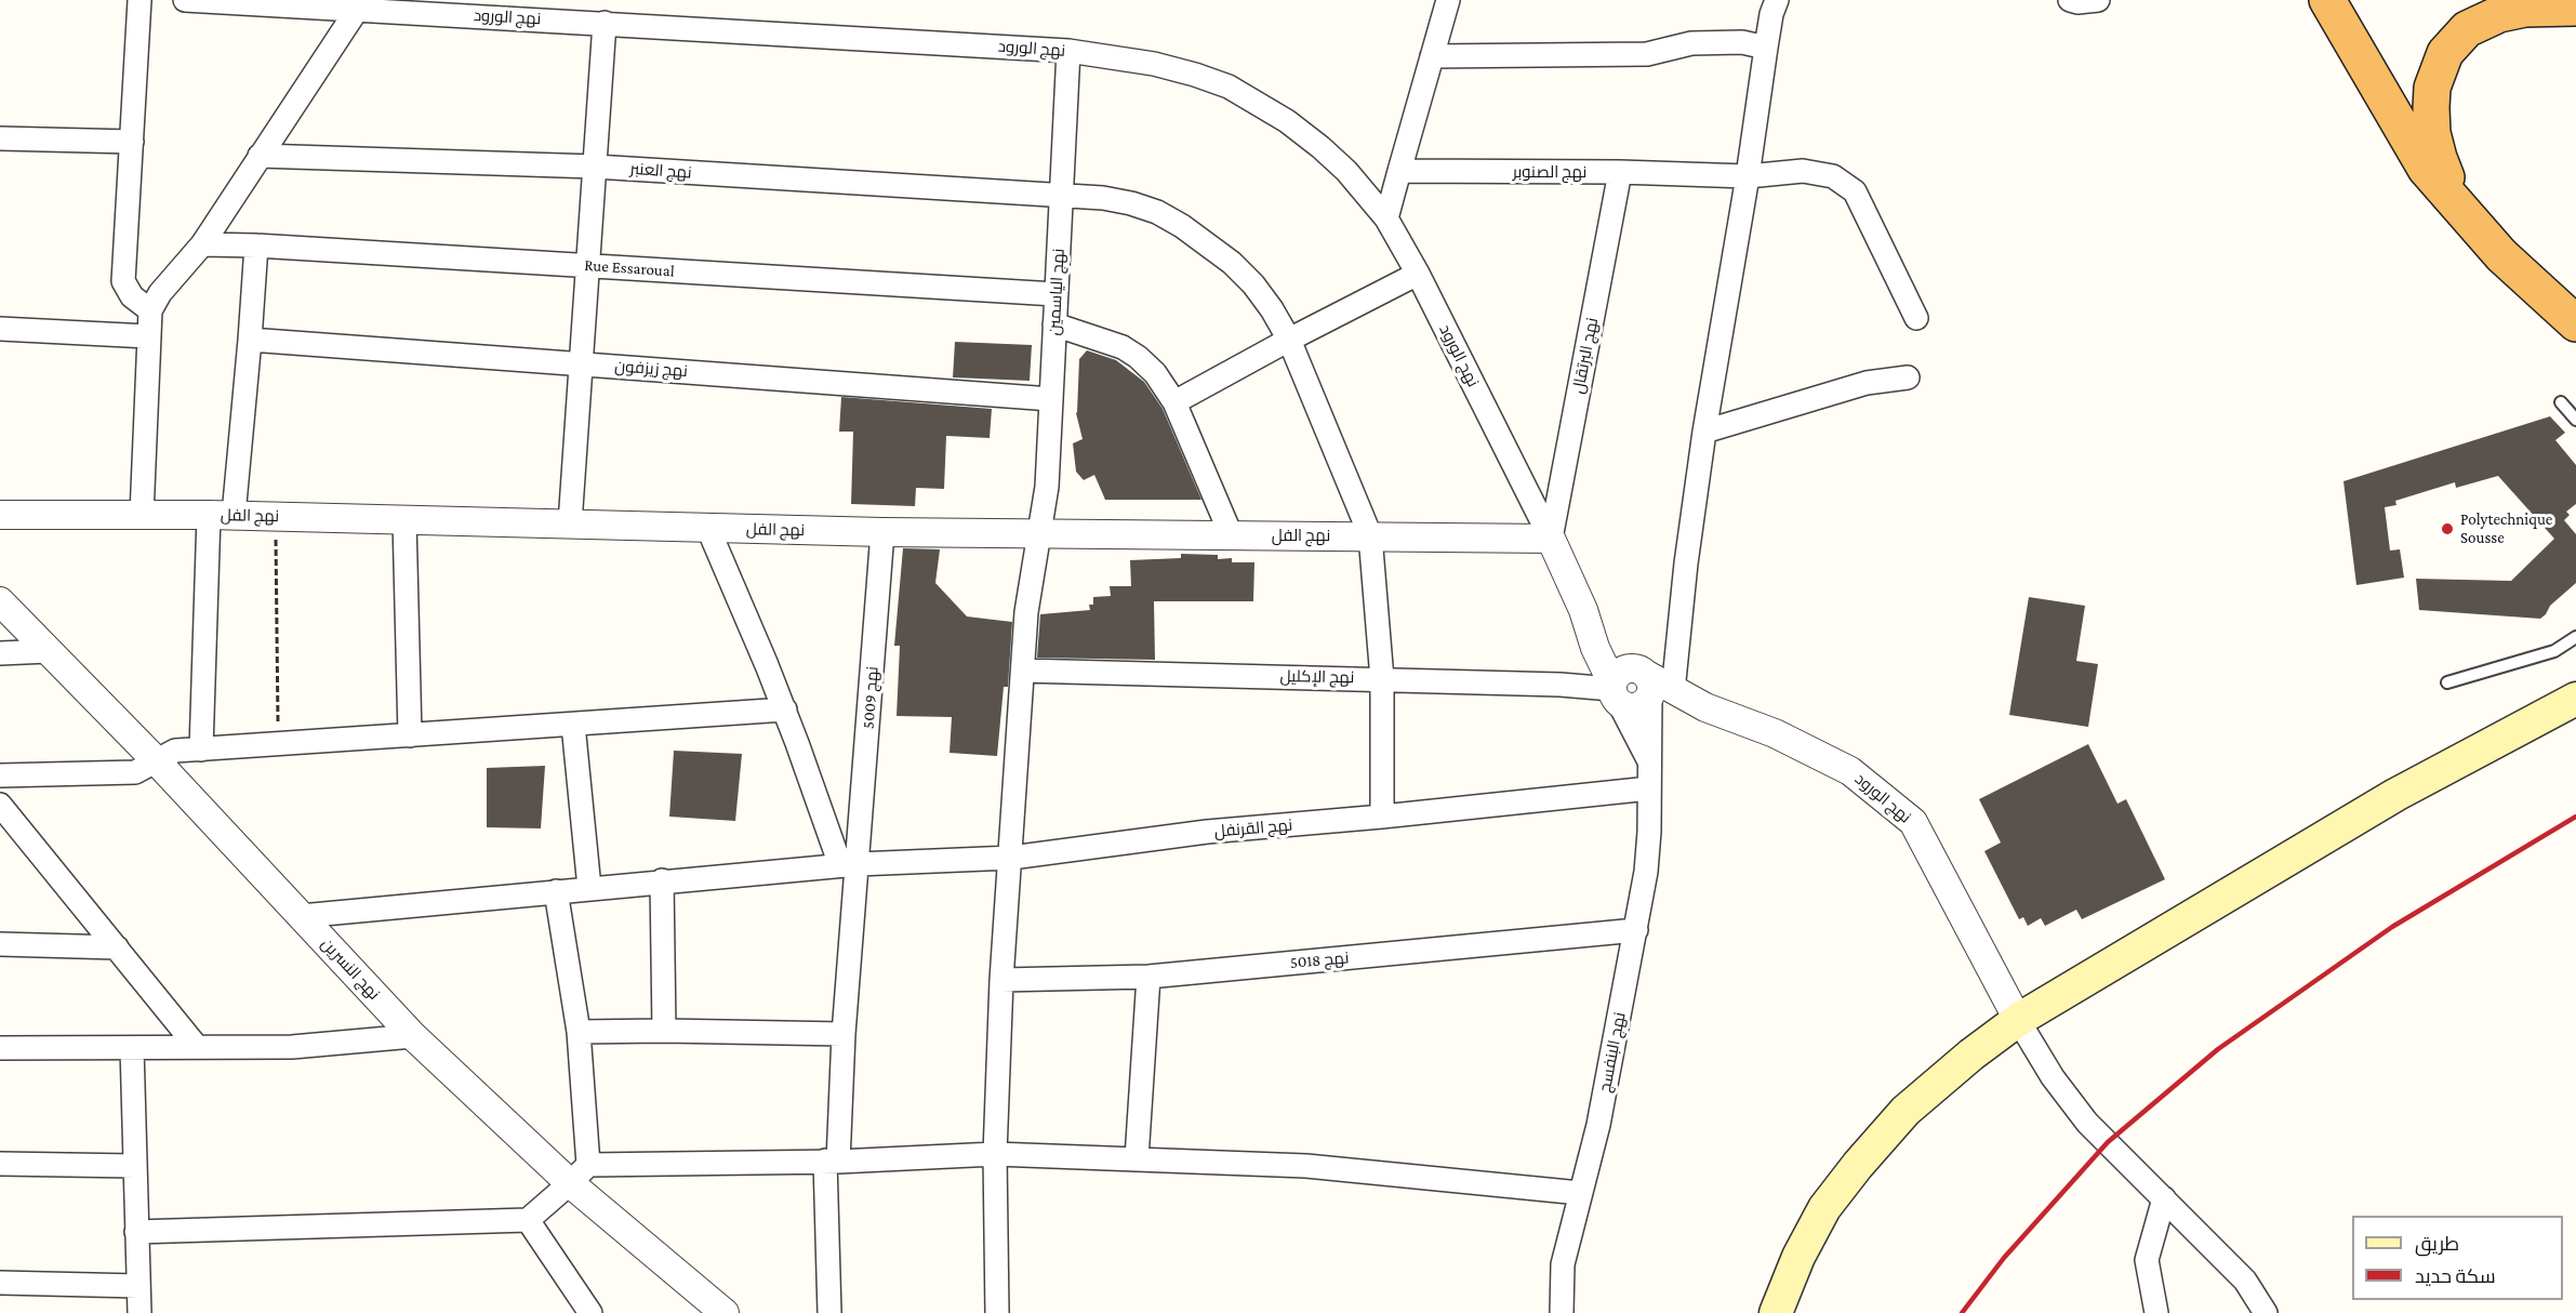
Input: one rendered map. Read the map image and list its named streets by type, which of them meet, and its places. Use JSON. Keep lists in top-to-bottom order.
{
  "streets": {
    "street": [
      "نهج الورود",
      "نهج العنبر",
      "نهج الصنوبر",
      "Rue Essaroual",
      "نهج الياسمين",
      "نهج البرتقال",
      "نهج زيزفون",
      "نهج الفل",
      "نهج الإكليل",
      "نهج 5009",
      "نهج القرنفل",
      "نهج 5018",
      "نهج النسرين",
      "نهج البنفسج"
    ]
  },
  "crossings": [
    ["نهج الورود", "نهج الياسمين"],
    ["نهج الورود", "نهج البرتقال"],
    ["نهج الورود", "نهج الفل"],
    ["نهج الورود", "نهج الإكليل"],
    ["نهج الورود", "نهج البنفسج"],
    ["نهج العنبر", "نهج الياسمين"],
    ["نهج العنبر", "نهج الفل"],
    ["نهج العنبر", "نهج الإكليل"],
    ["نهج العنبر", "نهج القرنفل"],
    ["نهج الصنوبر", "نهج البرتقال"],
    ["نهج الصنوبر", "نهج البنفسج"],
    ["Rue Essaroual", "نهج الياسمين"],
    ["نهج الياسمين", "نهج زيزفون"],
    ["نهج الياسمين", "نهج الفل"],
    ["نهج الياسمين", "نهج الإكليل"],
    ["نهج الياسمين", "نهج القرنفل"],
    ["نهج الياسمين", "نهج 5018"],
    ["نهج البرتقال", "نهج الفل"],
    ["نهج الفل", "نهج 5009"],
    ["نهج الإكليل", "نهج البنفسج"],
    ["نهج 5009", "نهج القرنفل"],
    ["نهج القرنفل", "نهج النسرين"],
    ["نهج القرنفل", "نهج البنفسج"],
    ["نهج 5018", "نهج البنفسج"]
  ],
  "places": ["Polytechnique Sousse"],
  "legend": ["طريق", "سكة حديد"]
}
